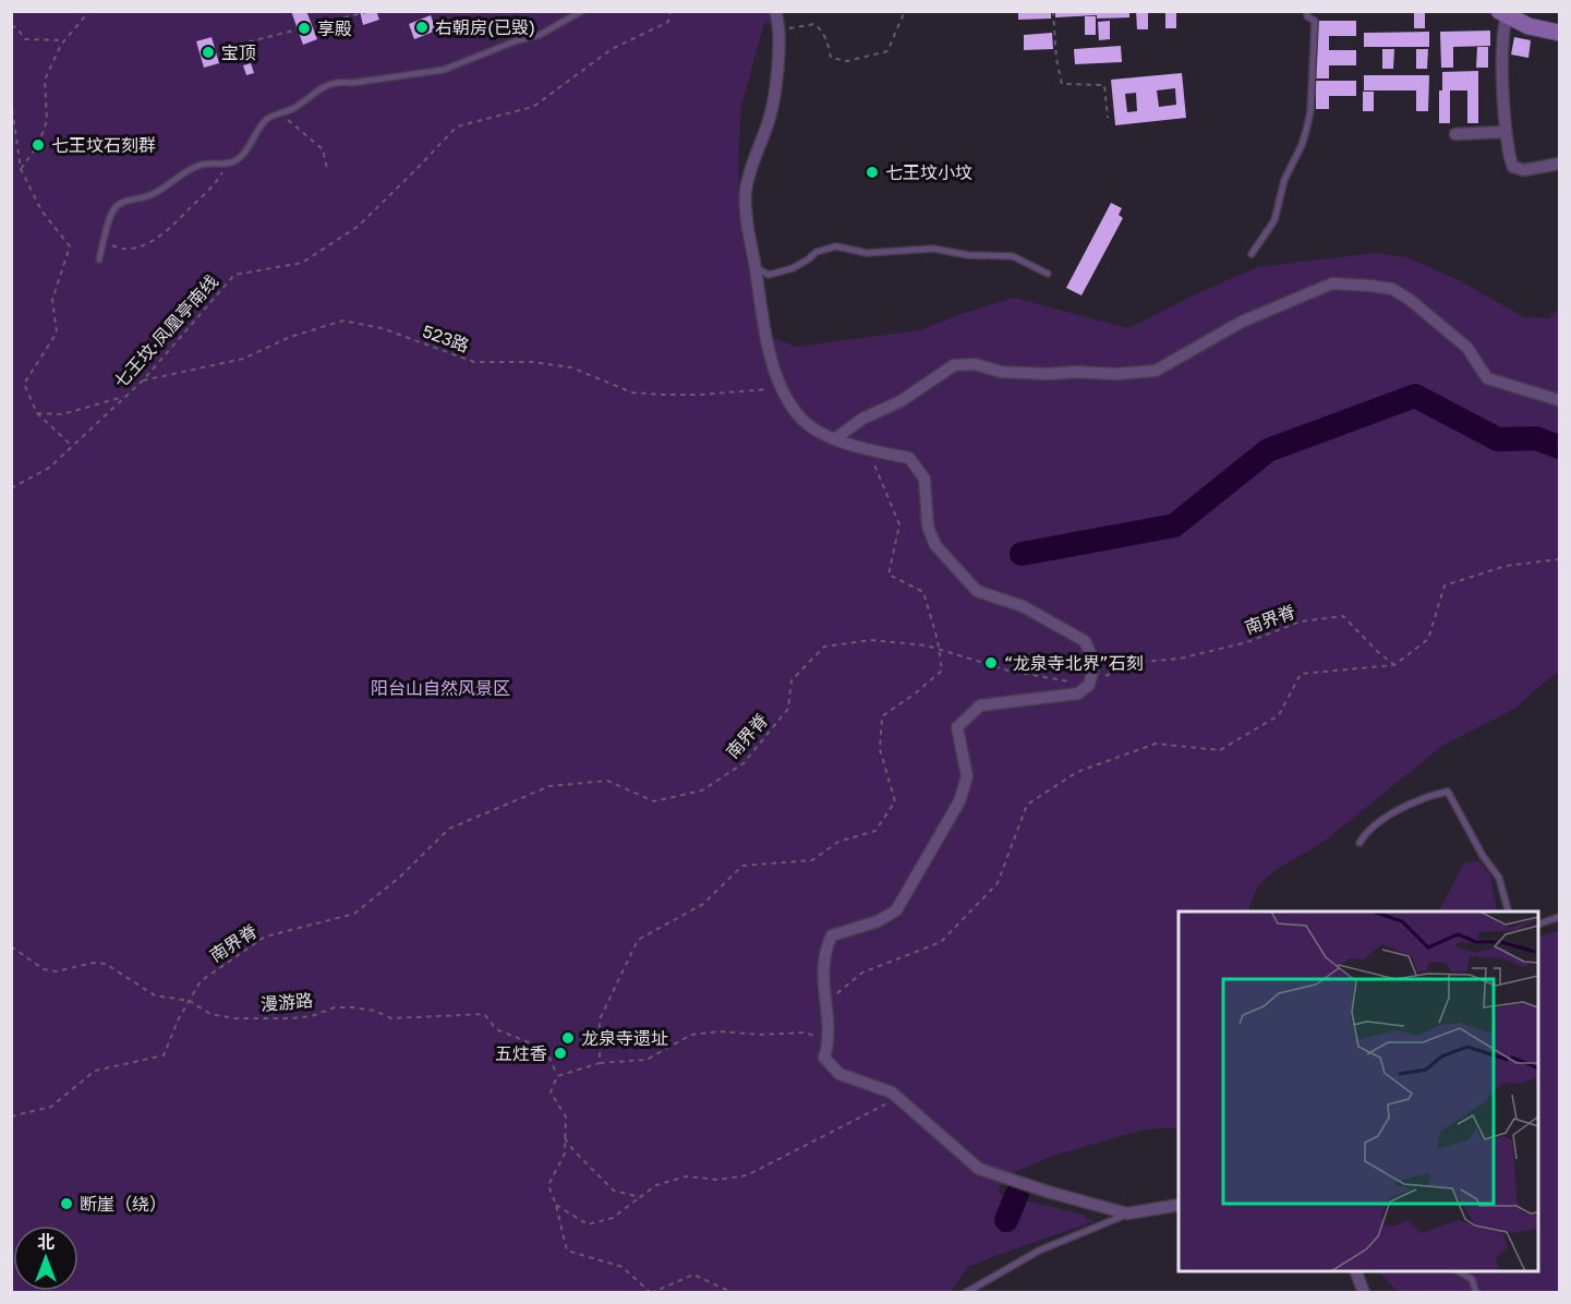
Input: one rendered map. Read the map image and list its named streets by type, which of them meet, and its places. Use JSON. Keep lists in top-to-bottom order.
{
  "streets": {
    "path": [
      "七王坟·凤凰亭南线",
      "523路",
      "南界脊",
      "漫游路"
    ]
  },
  "crossings": [
    ["七王坟·凤凰亭南线", "523路"],
    ["南界脊", "漫游路"]
  ],
  "parks": ["阳台山自然风景区"],
  "places": [
    "右朝房(已毁)",
    "享殿",
    "宝顶",
    "七王坟石刻群",
    "七王坟小坟",
    "“龙泉寺北界”石刻",
    "龙泉寺遗址",
    "五炷香",
    "断崖（绕）"
  ],
  "north": "top"
}
